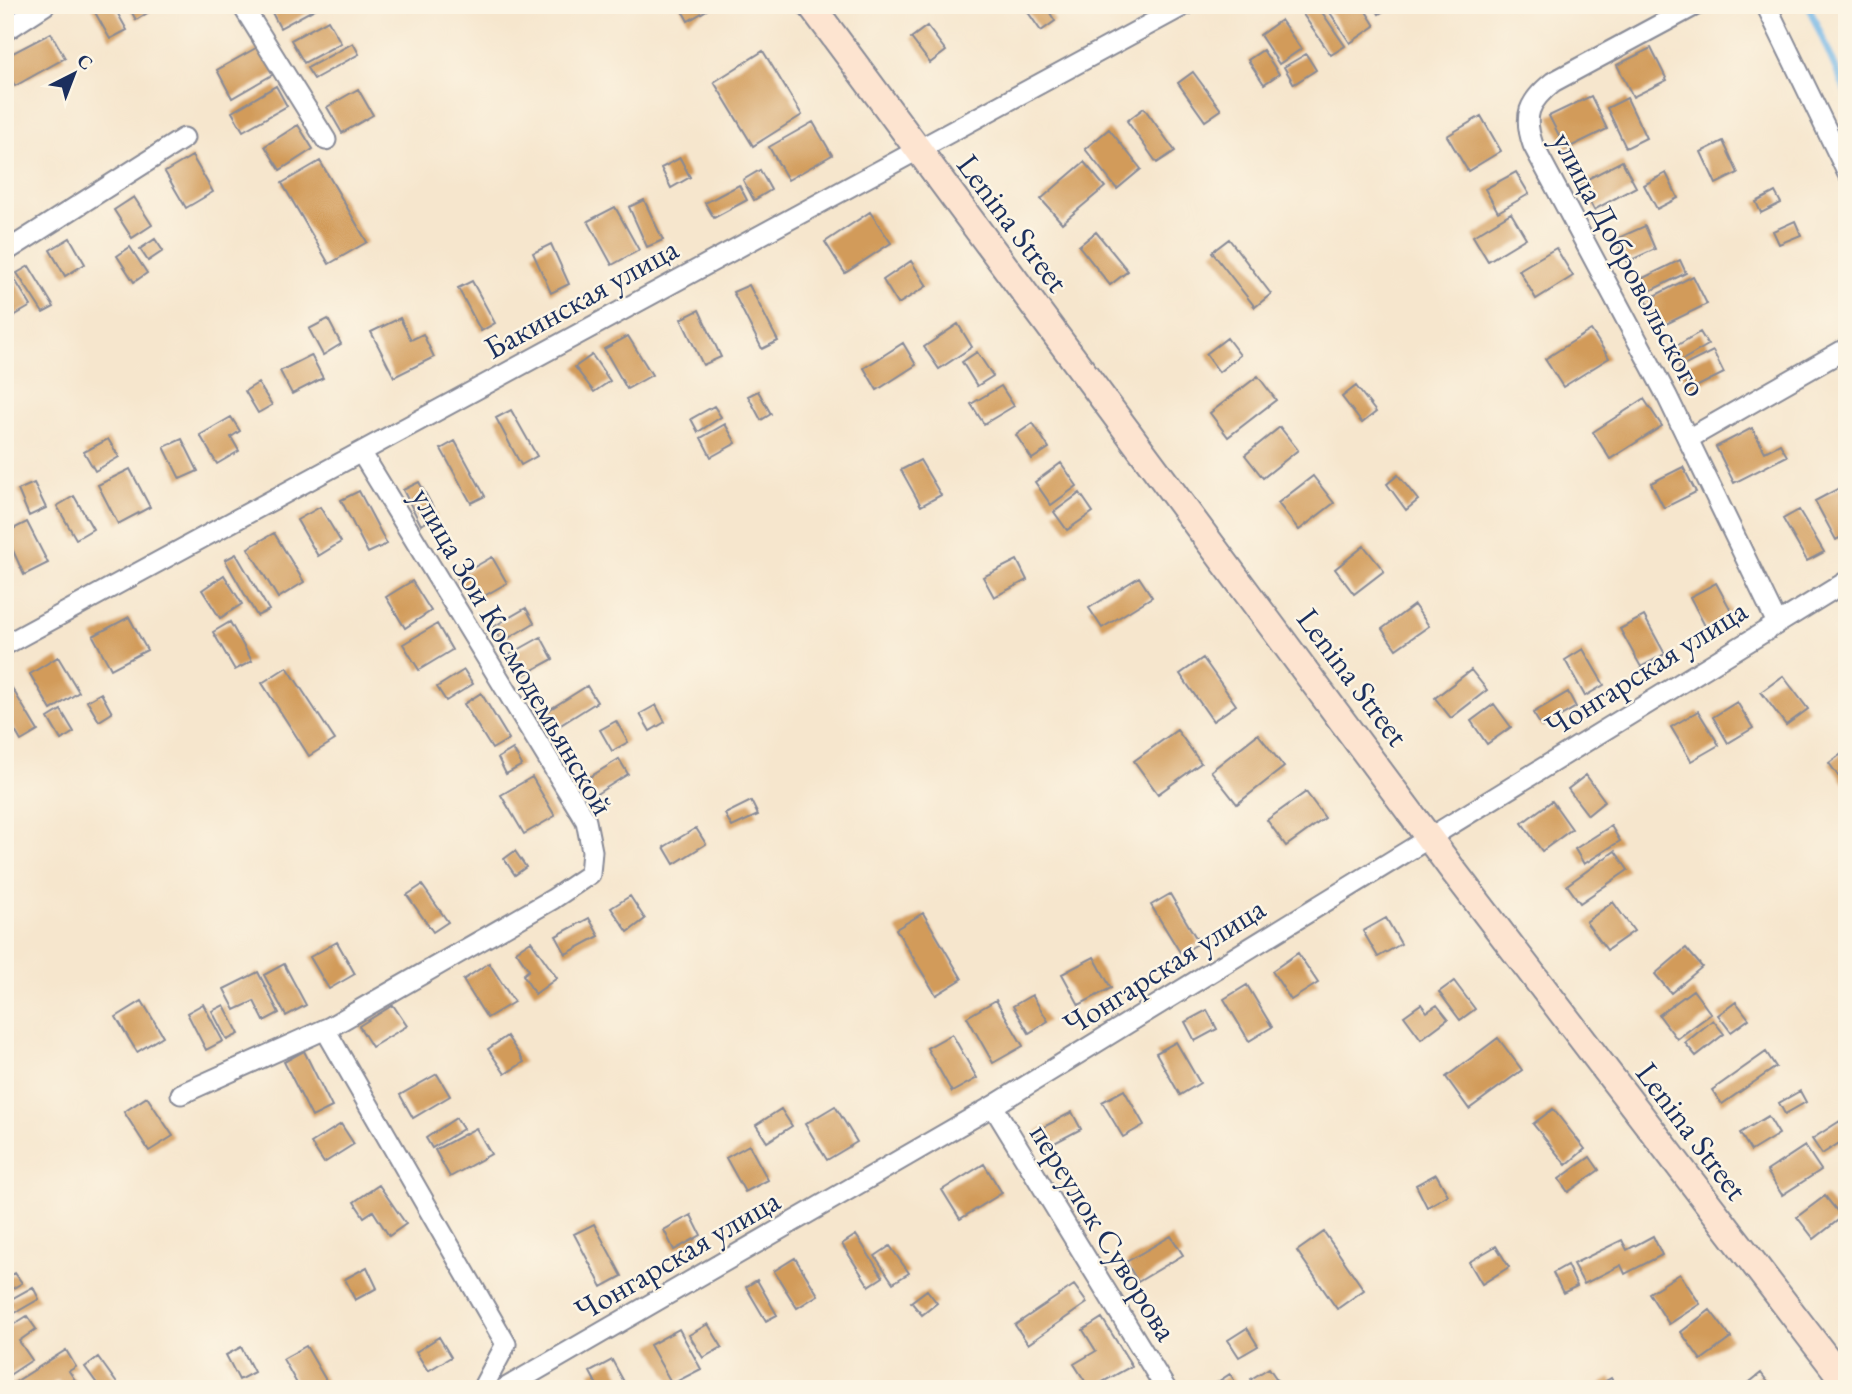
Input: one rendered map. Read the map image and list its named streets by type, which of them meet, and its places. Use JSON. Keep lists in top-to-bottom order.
{
  "streets": {
    "street": [
      "Lenina Street",
      "улица Добровольского",
      "Бакинская улица",
      "улица Зои Космодемьянской",
      "Чонгарская улица",
      "переулок Суворова"
    ]
  },
  "crossings": [
    ["Lenina Street", "Бакинская улица"],
    ["Lenina Street", "Чонгарская улица"],
    ["улица Добровольского", "Чонгарская улица"],
    ["Бакинская улица", "улица Зои Космодемьянской"],
    ["Чонгарская улица", "переулок Суворова"]
  ],
  "north": "top right"
}
